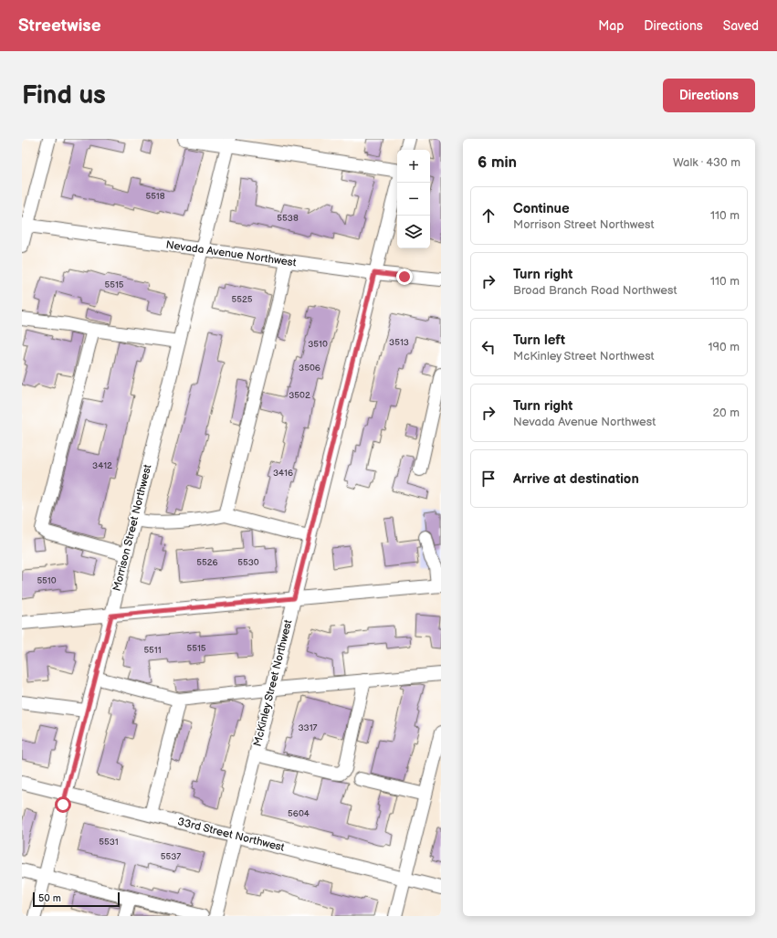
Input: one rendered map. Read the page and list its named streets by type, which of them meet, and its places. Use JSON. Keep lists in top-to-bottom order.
{
  "streets": {
    "street": [
      "Nevada Avenue Northwest",
      "Morrison Street Northwest",
      "McKinley Street Northwest",
      "33rd Street Northwest"
    ]
  },
  "crossings": [
    ["Nevada Avenue Northwest", "Morrison Street Northwest"],
    ["Nevada Avenue Northwest", "McKinley Street Northwest"],
    ["Morrison Street Northwest", "33rd Street Northwest"],
    ["McKinley Street Northwest", "33rd Street Northwest"]
  ],
  "house_numbers": [
    "5518",
    "5538",
    "5515",
    "5525",
    "3513",
    "3510",
    "3506",
    "3502",
    "3412",
    "3416",
    "5526",
    "5530",
    "5510",
    "5515",
    "5511",
    "3317",
    "5604",
    "5531",
    "5537"
  ],
  "scale_bar": "50 m",
  "page": {
    "header": "Streetwise",
    "nav": ["Map", "Directions", "Saved"],
    "buttons": "Directions",
    "title": "Find us",
    "heading": ["6 min", "Walk · 430 m"],
    "map_buttons": ["+", "−"],
    "list": [
      ["Continue", "Morrison Street Northwest", "110 m"],
      ["Turn right", "Broad Branch Road Northwest", "110 m"],
      ["Turn left", "McKinley Street Northwest", "190 m"],
      ["Turn right", "Nevada Avenue Northwest", "20 m"],
      "Arrive at destination"
    ],
    "scale": "50 m"
  }
}
